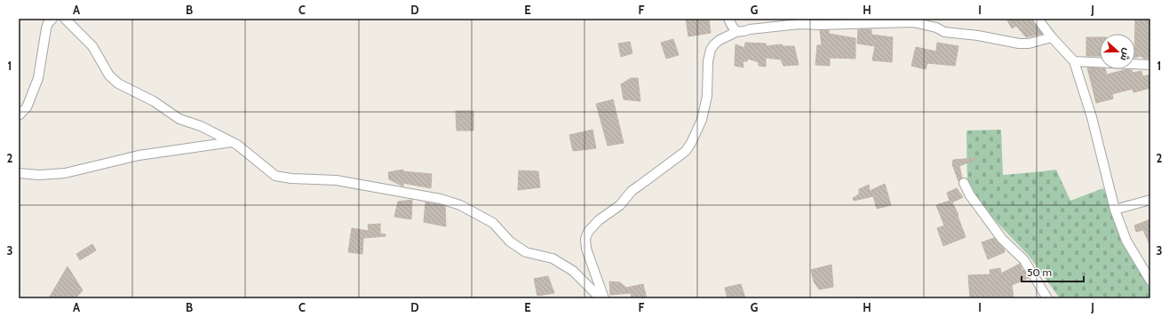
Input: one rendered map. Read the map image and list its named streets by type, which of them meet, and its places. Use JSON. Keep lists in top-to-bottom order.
{
  "scale_bar": "50 m",
  "north": "right",
  "grid": {
    "columns": [
      "A",
      "B",
      "C",
      "D",
      "E",
      "F",
      "G",
      "H",
      "I",
      "J"
    ],
    "rows": ["1", "2", "3"]
  }
}
